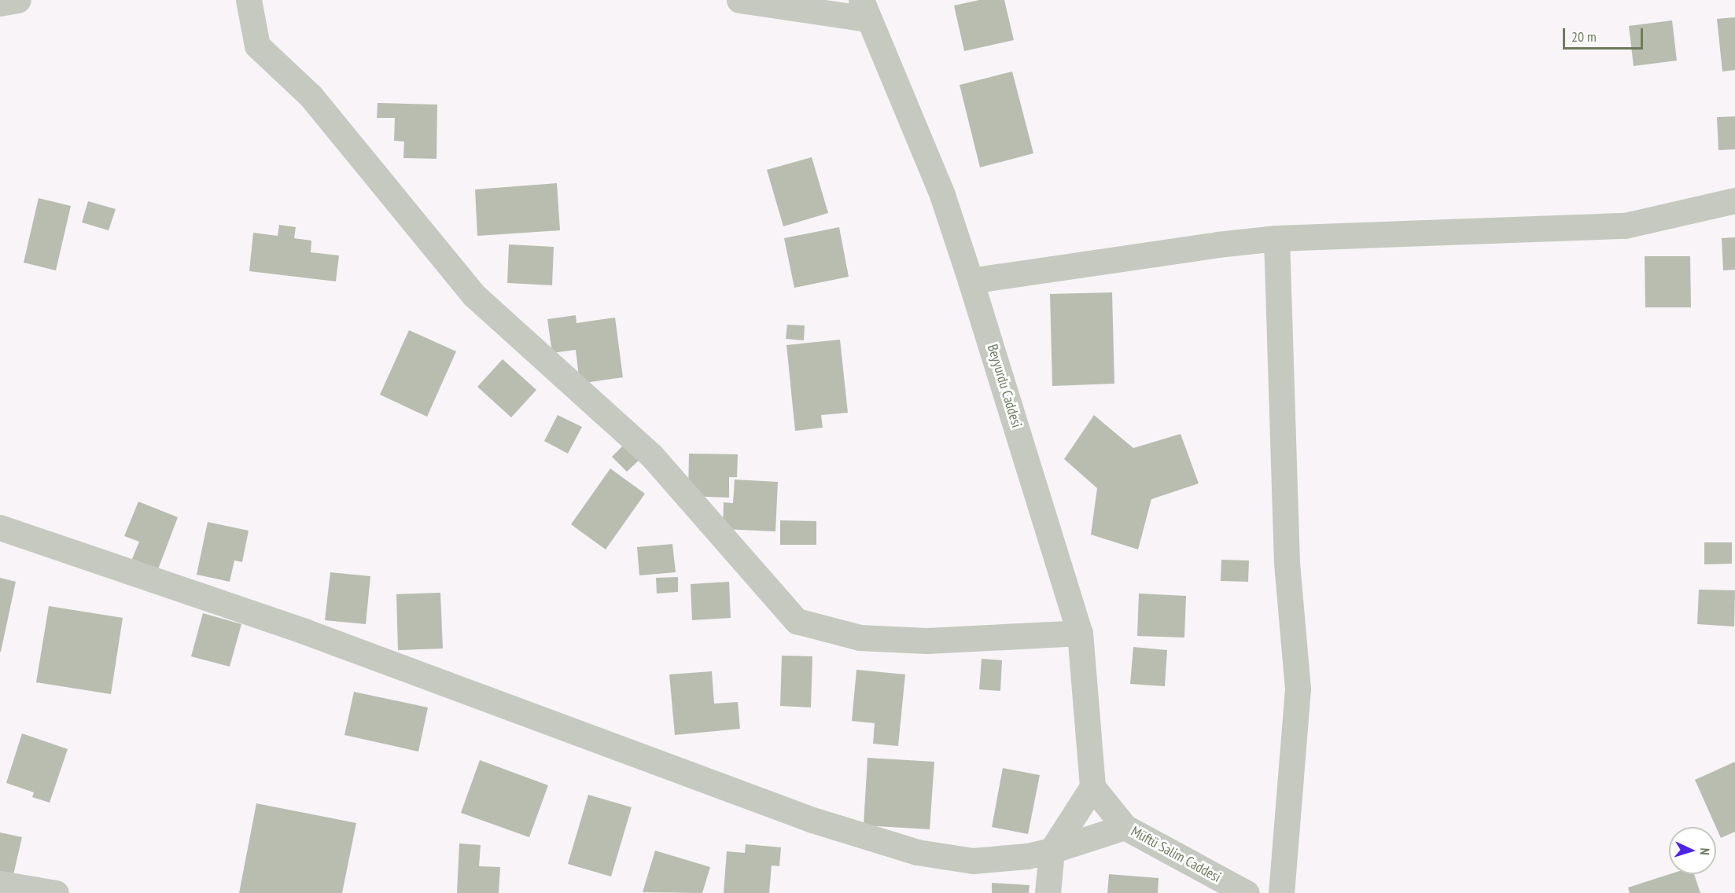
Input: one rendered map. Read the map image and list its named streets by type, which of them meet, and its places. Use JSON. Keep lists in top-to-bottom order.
{
  "streets": {
    "street": ["Beyyurdu Caddesi", "Müftü Salim Caddesi"]
  },
  "crossings": [
    ["Beyyurdu Caddesi", "Müftü Salim Caddesi"]
  ],
  "scale_bar": "20 m",
  "north": "right"
}
